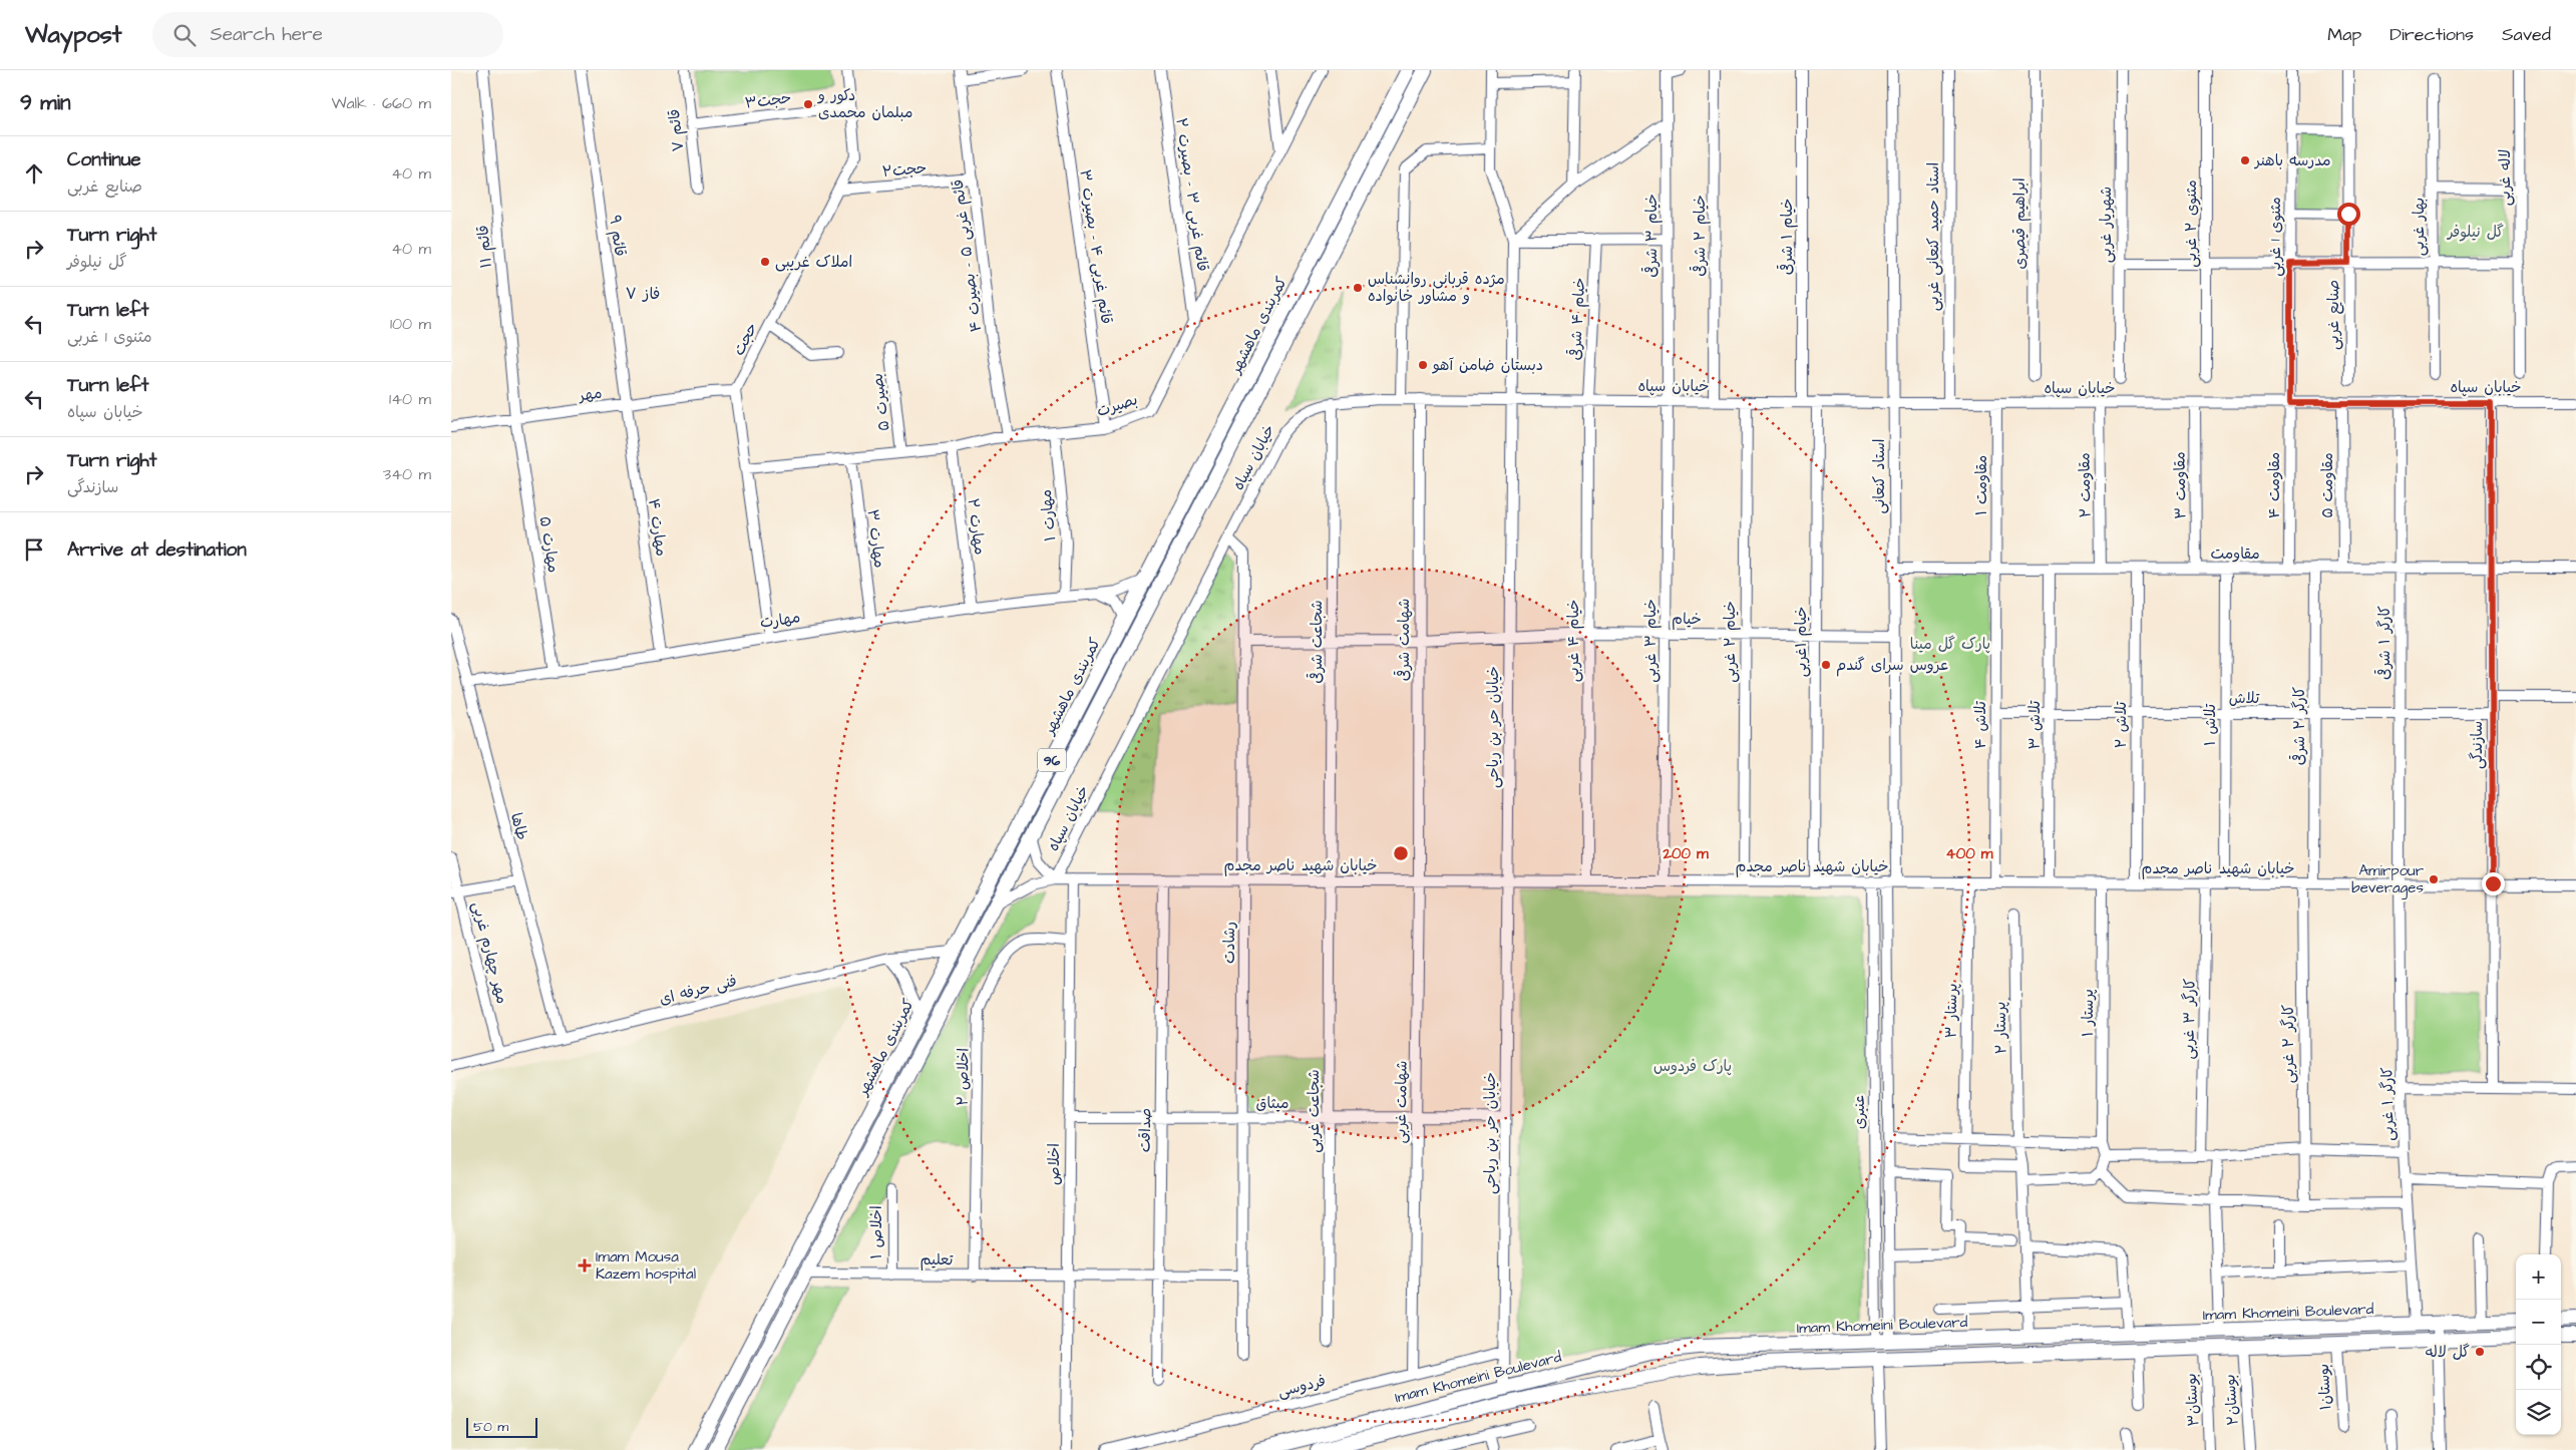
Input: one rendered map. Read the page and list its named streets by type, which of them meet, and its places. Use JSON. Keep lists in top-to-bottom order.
{
  "streets": {
    "main road": ["کمربندی ماهشهر", "96", "Imam Khomeini Boulevard"],
    "street": [
      "حجت۳",
      "قائم ۷",
      "حجت۲",
      "لاله غربی",
      "قائم غربی ۳ - بصیرت ۲",
      "ابراهیم قیصری",
      "مثنوی ۲ غربی",
      "شهریار غربی",
      "بهار غربی",
      "قائم ۹",
      "خیام ۳ شرقی",
      "خیام ۲ شرقی",
      "خیام ۱ شرقی",
      "استاد حمید کنعانی غربی",
      "مثنوی 1 غربی",
      "قائم ۱۱",
      "قائم غربی ۴ - بصیرت ۳",
      "قائم غربی ۵ - بصیرت ۴",
      "صنایع غربی",
      "خیام ۴ شرقی",
      "حجت",
      "خیابان سپاه",
      "مهر",
      "بصیرت ۵",
      "بصیرت",
      "استاد کنعانی",
      "مقاومت ۱",
      "مقاومت ۲",
      "مقاومت ۳",
      "مقاومت ۴",
      "مقاومت ۵",
      "مهارت ۱",
      "مهارت ۲",
      "مهارت ۴",
      "مهارت ۳",
      "مهارت ۵",
      "مقاومت",
      "خیام",
      "مهارت",
      "شهامت شرقی",
      "خیام ۴ غربی",
      "خیام ۳ غربی",
      "شجاعت شرقی",
      "خیام ۲ غربی",
      "خیام ۱غربی",
      "کارگر ۱ شرقی",
      "تلاش",
      "تلاش ۴",
      "تلاش ۳",
      "تلاش ۲",
      "تلاش ۱",
      "کارگر ۲ شرقی",
      "خیابان حر بن ریاحی",
      "سازندگی",
      "طاها",
      "خیابان شهید ناصر مجدم",
      "رشادت",
      "مهر چهارم غربی",
      "فنی حرفه ای",
      "پرستار ۳",
      "پرستار ۱",
      "کارگر ۳ غربی",
      "پرستار ۲",
      "کارگر ۲ غربی",
      "اخلاص ۲",
      "شهامت غربی",
      "میثاق",
      "کارگر ۱ غربی",
      "شجاعت غربی",
      "عنبری",
      "صداقت",
      "اخلاص",
      "اخلاص ۱",
      "تعلیم",
      "فردوسی",
      "بوستان۱",
      "بوستان۳",
      "بوستان۲"
    ]
  },
  "crossings": [
    ["حجت۳", "قائم ۷"],
    ["حجت۳", "حجت"],
    ["حجت۲", "قائم غربی ۵ - بصیرت ۴"],
    ["حجت۲", "حجت"],
    ["قائم غربی ۳ - بصیرت ۲", "بصیرت"],
    ["قائم ۹", "مهر"],
    ["قائم ۹", "مهارت ۴"],
    ["خیام ۳ شرقی", "خیابان سپاه"],
    ["خیام ۳ شرقی", "خیام ۳ غربی"],
    ["خیام ۲ شرقی", "خیابان سپاه"],
    ["خیام ۱ شرقی", "خیابان سپاه"],
    ["استاد حمید کنعانی غربی", "خیابان سپاه"],
    ["مثنوی 1 غربی", "خیابان سپاه"],
    ["مثنوی 1 غربی", "مقاومت ۴"],
    ["قائم ۱۱", "مهر"],
    ["قائم ۱۱", "مهارت ۵"],
    ["قائم غربی ۴ - بصیرت ۳", "بصیرت"],
    ["قائم غربی ۵ - بصیرت ۴", "بصیرت"],
    ["خیام ۴ شرقی", "خیابان سپاه"],
    ["خیام ۴ شرقی", "خیام ۴ غربی"],
    ["کمربندی ماهشهر", "مهارت"],
    ["کمربندی ماهشهر", "خیابان شهید ناصر مجدم"],
    ["کمربندی ماهشهر", "فنی حرفه ای"],
    ["کمربندی ماهشهر", "تعلیم"],
    ["حجت", "مهر"],
    ["خیابان سپاه", "استاد کنعانی"],
    ["خیابان سپاه", "مقاومت ۱"],
    ["خیابان سپاه", "مقاومت ۲"],
    ["خیابان سپاه", "مقاومت ۳"],
    ["خیابان سپاه", "مقاومت ۴"],
    ["خیابان سپاه", "مقاومت ۵"],
    ["خیابان سپاه", "شهامت شرقی"],
    ["خیابان سپاه", "خیام ۴ غربی"],
    ["خیابان سپاه", "خیام ۳ غربی"],
    ["خیابان سپاه", "شجاعت شرقی"],
    ["خیابان سپاه", "خیام ۲ غربی"],
    ["خیابان سپاه", "خیام ۱غربی"],
    ["خیابان سپاه", "کارگر ۱ شرقی"],
    ["خیابان سپاه", "خیابان حر بن ریاحی"],
    ["خیابان سپاه", "سازندگی"],
    ["خیابان سپاه", "خیابان شهید ناصر مجدم"],
    ["خیابان سپاه", "رشادت"],
    ["مهر", "مهارت ۴"],
    ["مهر", "مهارت ۵"],
    ["بصیرت ۵", "بصیرت"],
    ["بصیرت", "مهارت ۱"],
    ["بصیرت", "مهارت ۲"],
    ["بصیرت", "مهارت ۳"],
    ["استاد کنعانی", "مقاومت"],
    ["استاد کنعانی", "خیام"],
    ["استاد کنعانی", "خیابان شهید ناصر مجدم"],
    ["استاد کنعانی", "عنبری"],
    ["مقاومت ۱", "مقاومت"],
    ["مقاومت ۱", "تلاش ۴"],
    ["مقاومت ۲", "مقاومت"],
    ["مقاومت ۳", "مقاومت"],
    ["مقاومت ۴", "مقاومت"],
    ["مقاومت ۵", "مقاومت"],
    ["مهارت ۱", "مهارت"],
    ["مهارت ۲", "مهارت"],
    ["مهارت ۴", "مهارت"],
    ["مهارت ۳", "مهارت"],
    ["مهارت ۵", "مهارت"],
    ["مقاومت", "کارگر ۱ شرقی"],
    ["مقاومت", "تلاش ۴"],
    ["مقاومت", "تلاش ۳"],
    ["مقاومت", "تلاش ۲"],
    ["مقاومت", "تلاش ۱"],
    ["مقاومت", "کارگر ۲ شرقی"],
    ["مقاومت", "سازندگی"],
    ["خیام", "شهامت شرقی"],
    ["خیام", "خیام ۴ غربی"],
    ["خیام", "خیام ۳ غربی"],
    ["خیام", "شجاعت شرقی"],
    ["خیام", "خیام ۲ غربی"],
    ["خیام", "خیام ۱غربی"],
    ["خیام", "خیابان حر بن ریاحی"],
    ["خیام", "رشادت"],
    ["مهارت", "طاها"],
    ["شهامت شرقی", "خیابان شهید ناصر مجدم"],
    ["شهامت شرقی", "شهامت غربی"],
    ["خیام ۴ غربی", "خیابان شهید ناصر مجدم"],
    ["خیام ۳ غربی", "خیابان شهید ناصر مجدم"],
    ["شجاعت شرقی", "خیابان شهید ناصر مجدم"],
    ["شجاعت شرقی", "شجاعت غربی"],
    ["خیام ۲ غربی", "خیابان شهید ناصر مجدم"],
    ["خیام ۱غربی", "خیابان شهید ناصر مجدم"],
    ["کارگر ۱ شرقی", "تلاش"],
    ["کارگر ۱ شرقی", "خیابان شهید ناصر مجدم"],
    ["کارگر ۱ شرقی", "کارگر ۱ غربی"],
    ["تلاش", "تلاش ۴"],
    ["تلاش", "تلاش ۳"],
    ["تلاش", "تلاش ۲"],
    ["تلاش", "تلاش ۱"],
    ["تلاش", "کارگر ۲ شرقی"],
    ["تلاش", "سازندگی"],
    ["تلاش ۴", "خیابان شهید ناصر مجدم"],
    ["تلاش ۳", "خیابان شهید ناصر مجدم"],
    ["تلاش ۲", "خیابان شهید ناصر مجدم"],
    ["تلاش ۱", "خیابان شهید ناصر مجدم"],
    ["کارگر ۲ شرقی", "خیابان شهید ناصر مجدم"],
    ["خیابان حر بن ریاحی", "خیابان شهید ناصر مجدم"],
    ["خیابان حر بن ریاحی", "میثاق"],
    ["خیابان حر بن ریاحی", "Imam Khomeini Boulevard"],
    ["خیابان حر بن ریاحی", "فردوسی"],
    ["سازندگی", "خیابان شهید ناصر مجدم"],
    ["طاها", "فنی حرفه ای"],
    ["خیابان شهید ناصر مجدم", "رشادت"],
    ["خیابان شهید ناصر مجدم", "پرستار ۳"],
    ["خیابان شهید ناصر مجدم", "پرستار ۱"],
    ["خیابان شهید ناصر مجدم", "کارگر ۳ غربی"],
    ["خیابان شهید ناصر مجدم", "کارگر ۲ غربی"],
    ["خیابان شهید ناصر مجدم", "شهامت غربی"],
    ["خیابان شهید ناصر مجدم", "کارگر ۱ غربی"],
    ["خیابان شهید ناصر مجدم", "شجاعت غربی"],
    ["خیابان شهید ناصر مجدم", "عنبری"],
    ["خیابان شهید ناصر مجدم", "صداقت"],
    ["خیابان شهید ناصر مجدم", "اخلاص"],
    ["رشادت", "میثاق"],
    ["رشادت", "تعلیم"],
    ["مهر چهارم غربی", "فنی حرفه ای"],
    ["پرستار ۳", "پرستار ۲"],
    ["پرستار ۲", "Imam Khomeini Boulevard"],
    ["اخلاص ۲", "اخلاص"],
    ["اخلاص ۲", "تعلیم"],
    ["شهامت غربی", "میثاق"],
    ["شهامت غربی", "فردوسی"],
    ["میثاق", "شجاعت غربی"],
    ["میثاق", "صداقت"],
    ["میثاق", "اخلاص"],
    ["کارگر ۱ غربی", "Imam Khomeini Boulevard"],
    ["عنبری", "Imam Khomeini Boulevard"],
    ["صداقت", "تعلیم"],
    ["اخلاص", "تعلیم"],
    ["اخلاص ۱", "تعلیم"]
  ],
  "districts": ["فاز ۷"],
  "parks": ["گل نیلوفر", "پارک گل مینا", "پارک فردوس"],
  "places": {
    "other": [
      "دکور و مبلمان محمدی",
      "مدرسه باهنر",
      "املاک غریبی",
      "مژده قربانی روانشناس و مشاور خانواده",
      "دبستان ضامن آهو",
      "عروس سرای گندم",
      "Amirpour beverages",
      "گل لاله"
    ],
    "health": ["Imam Mousa Kazem hospital"]
  },
  "scale_bar": "50 m",
  "page": {
    "header": "Waypost",
    "search": "Search here",
    "nav": ["Map", "Directions", "Saved"],
    "heading": ["9 min", "Walk · 660 m"],
    "list": [
      ["Continue", "صنایع غربی", "40 m"],
      ["Turn right", "گل نیلوفر", "40 m"],
      ["Turn left", "مثنوی 1 غربی", "100 m"],
      ["Turn left", "خیابان سپاه", "140 m"],
      ["Turn right", "سازندگی", "340 m"],
      "Arrive at destination"
    ],
    "map_buttons": ["+", "−"],
    "scale": "50 m"
  },
  "rings": ["200 m", "400 m"]
}
